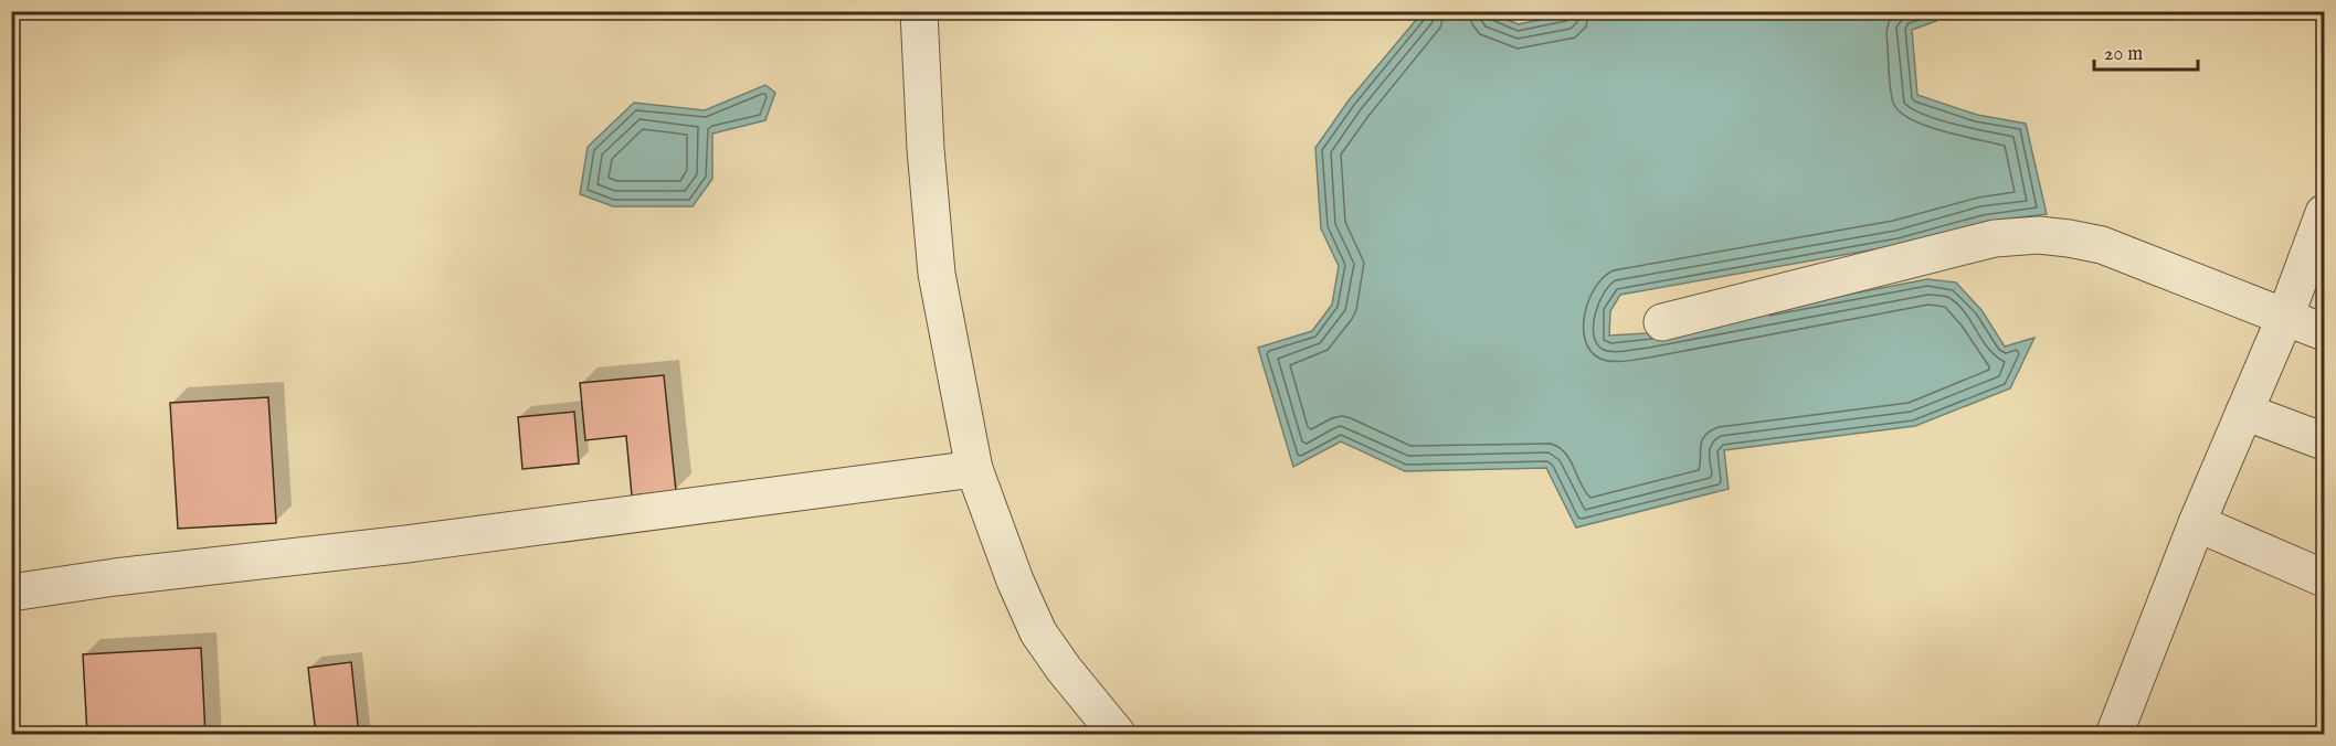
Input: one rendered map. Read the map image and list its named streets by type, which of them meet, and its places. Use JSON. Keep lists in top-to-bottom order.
{
  "scale_bar": "20 m"
}
